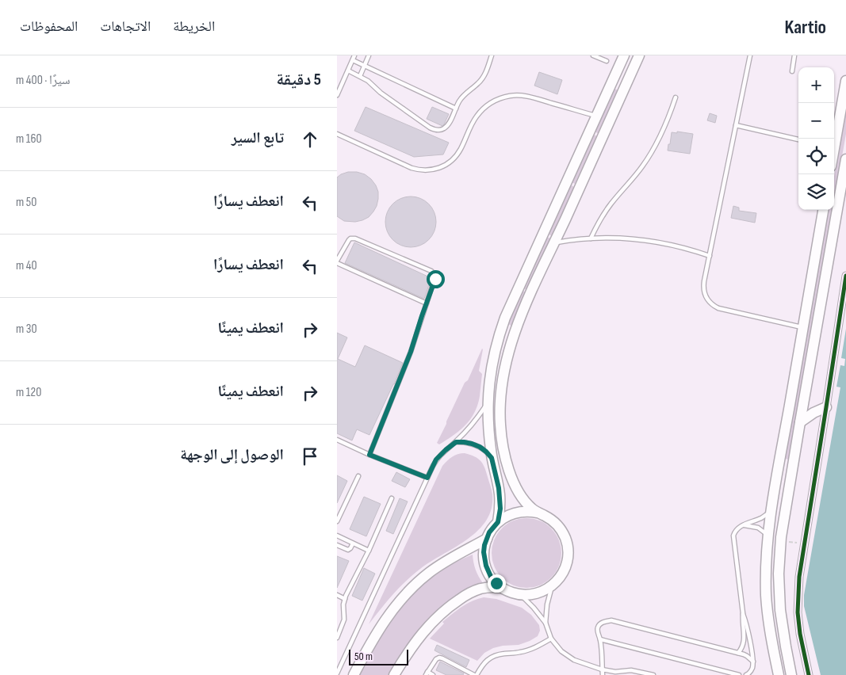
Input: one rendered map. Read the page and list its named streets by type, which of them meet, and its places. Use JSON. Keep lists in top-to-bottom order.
{
  "scale_bar": "50 m",
  "page": {
    "header": "Kartio",
    "nav": ["الخريطة", "الاتجاهات", "المحفوظات"],
    "heading": ["5 دقيقة", "سيرًا · 400 m"],
    "map_buttons": ["+", "−"],
    "list": [
      ["تابع السير", "160 m"],
      ["انعطف يسارًا", "50 m"],
      ["انعطف يسارًا", "40 m"],
      ["انعطف يمينًا", "30 m"],
      ["انعطف يمينًا", "120 m"],
      "الوصول إلى الوجهة"
    ],
    "scale": "50 m"
  }
}
